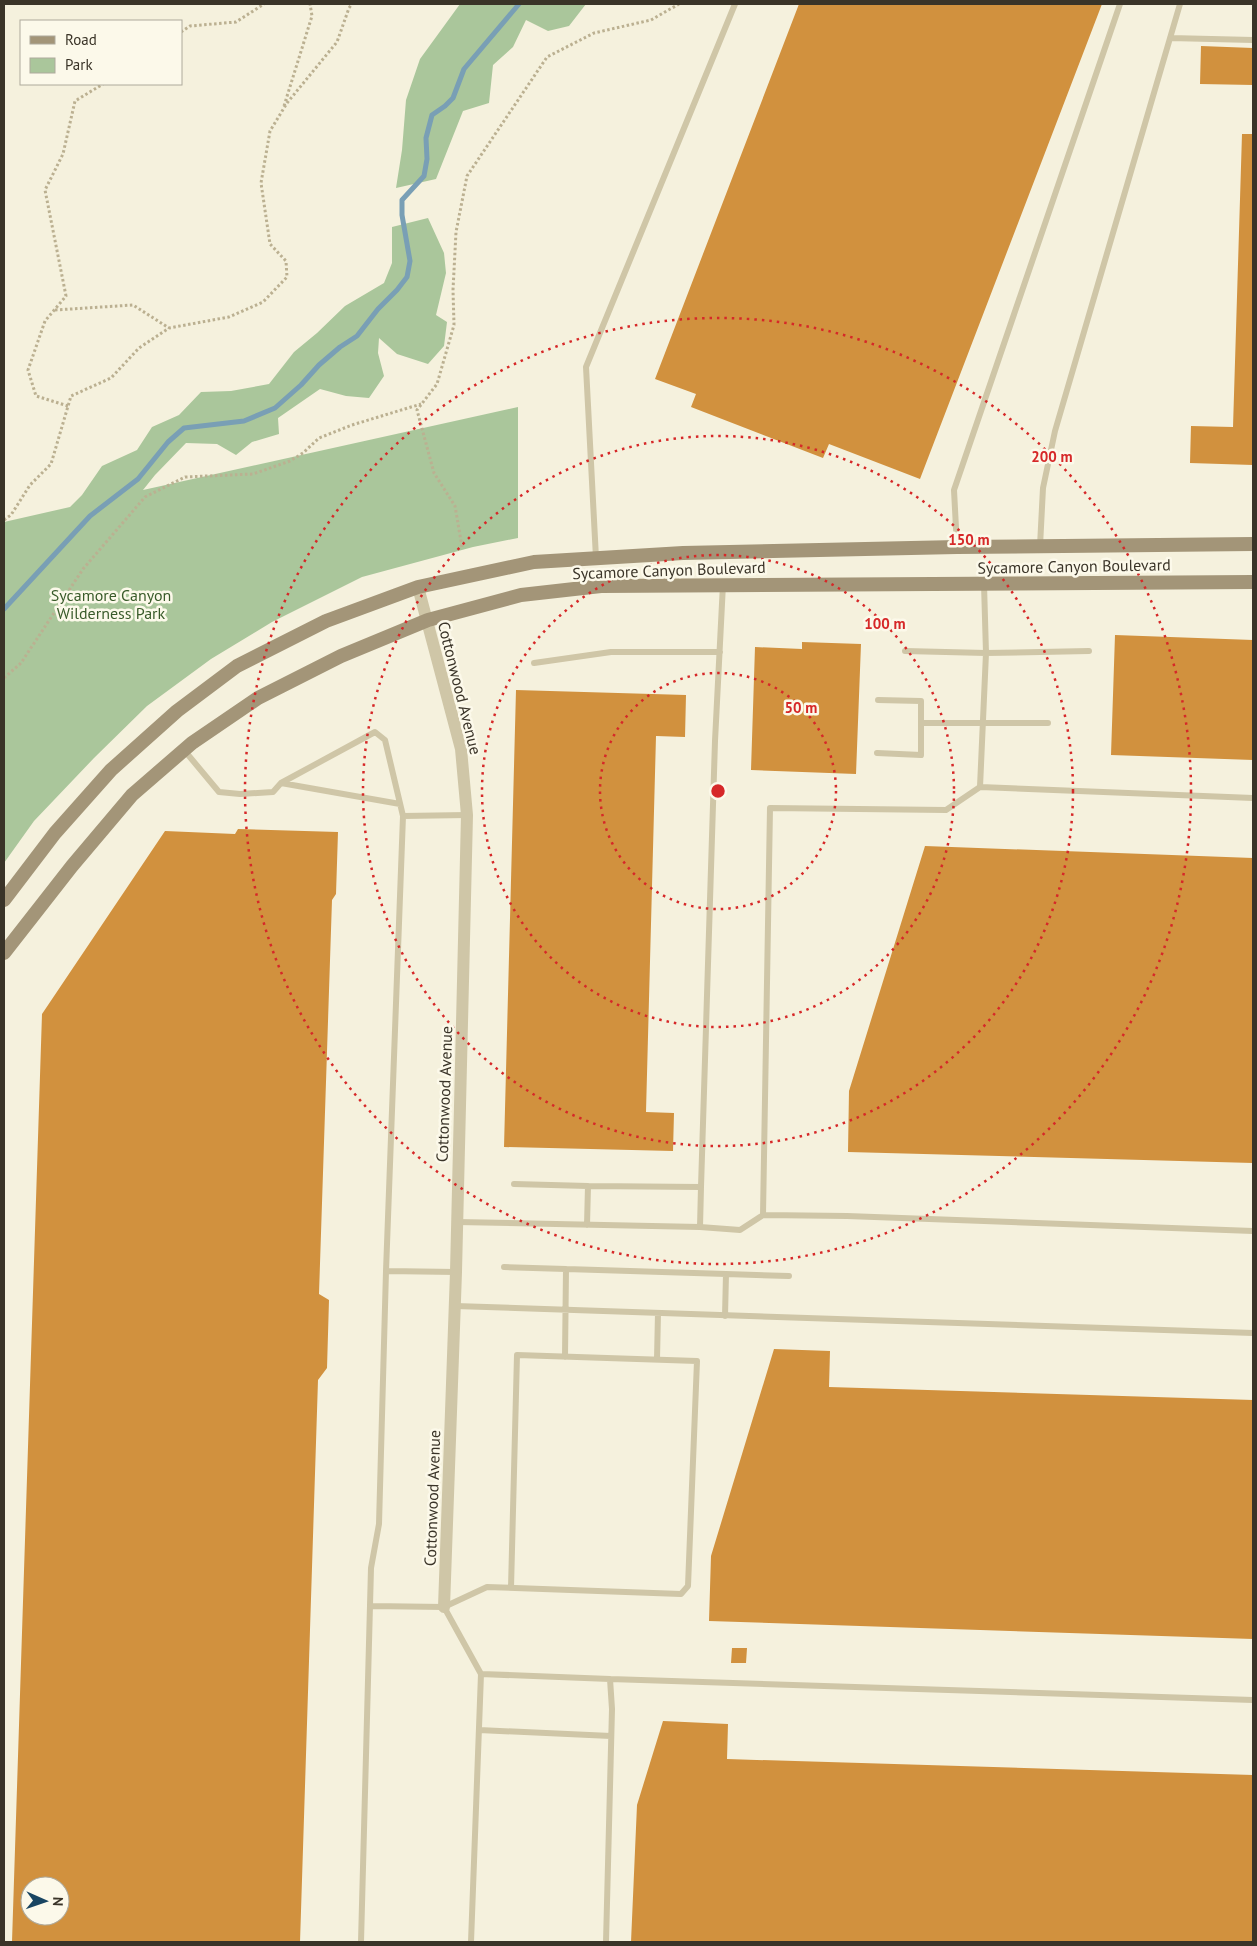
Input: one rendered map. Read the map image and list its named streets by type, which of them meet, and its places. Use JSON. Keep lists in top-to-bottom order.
{
  "streets": {
    "main road": ["Sycamore Canyon Boulevard"],
    "street": ["Cottonwood Avenue"]
  },
  "crossings": [
    ["Sycamore Canyon Boulevard", "Cottonwood Avenue"]
  ],
  "parks": ["Sycamore Canyon Wilderness Park"],
  "legend": ["Road", "Park"],
  "north": "right",
  "rings": [
    "200 m",
    "150 m",
    "100 m",
    "50 m"
  ]
}
